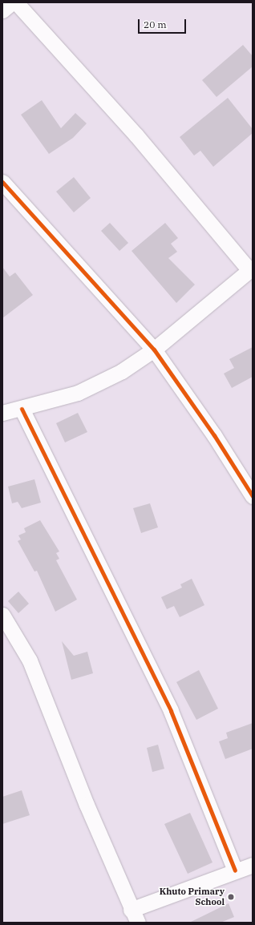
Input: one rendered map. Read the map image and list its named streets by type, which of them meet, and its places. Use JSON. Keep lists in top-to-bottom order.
{
  "places": ["Khuto Primary School"],
  "scale_bar": "20 m"
}
